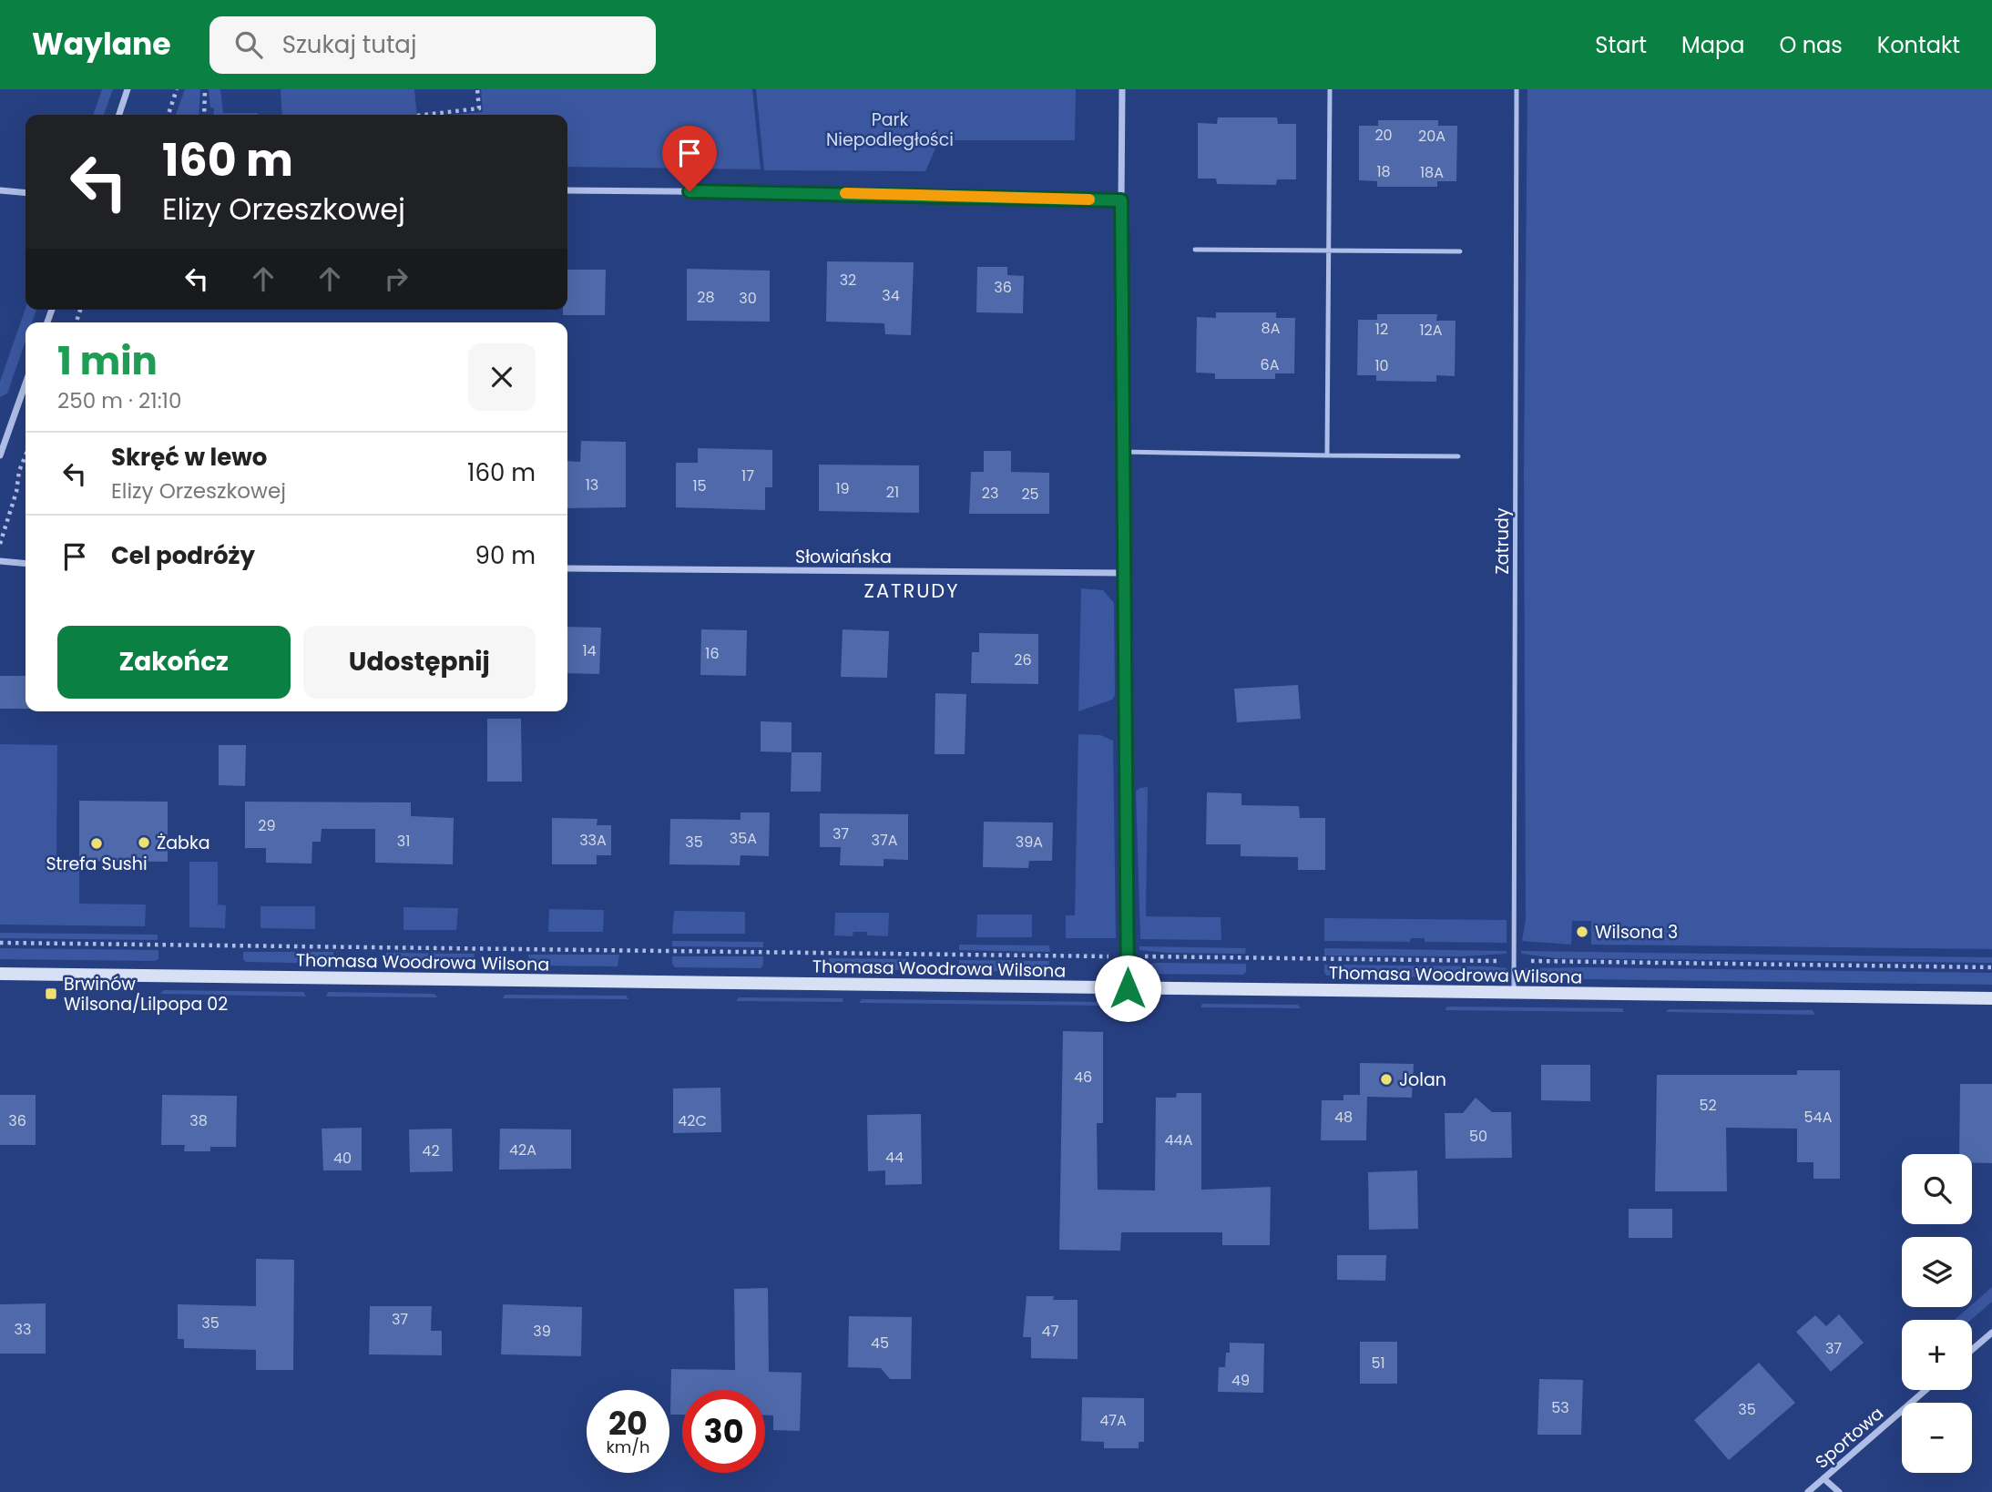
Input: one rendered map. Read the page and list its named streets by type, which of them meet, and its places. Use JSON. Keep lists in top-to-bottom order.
{
  "streets": {
    "street": ["Słowiańska", "Thomasa Woodrowa Wilsona", "Sportowa"],
    "lane": ["Zatrudy"]
  },
  "crossings": [
    ["Zatrudy", "Thomasa Woodrowa Wilsona"]
  ],
  "districts": ["ZATRUDY"],
  "parks": ["Park Niepodległości"],
  "places": {
    "other": [
      "Żabka",
      "Strefa Sushi",
      "Wilsona 3",
      "Jolan"
    ],
    "transit": ["Brwinów Wilsona/Lilpopa 02"]
  },
  "house_numbers": [
    "20",
    "20A",
    "18",
    "18A",
    "32",
    "36",
    "34",
    "28",
    "30",
    "8A",
    "12",
    "12A",
    "6A",
    "10",
    "17",
    "13",
    "15",
    "19",
    "21",
    "23",
    "25",
    "14",
    "16",
    "26",
    "29",
    "37",
    "35A",
    "33A",
    "37A",
    "31",
    "35",
    "39A",
    "46",
    "52",
    "48",
    "54A",
    "36",
    "38",
    "42C",
    "50",
    "44A",
    "42A",
    "42",
    "44",
    "40",
    "37",
    "35",
    "33",
    "39",
    "47",
    "45",
    "37",
    "51",
    "49",
    "53",
    "35",
    "47A"
  ],
  "page": {
    "header": "Waylane",
    "search": "Szukaj tutaj",
    "nav": [
      "Start",
      "Mapa",
      "O nas",
      "Kontakt"
    ],
    "turn": ["160 m", "Elizy Orzeszkowej"],
    "heading": ["1 min", "250 m · 21:10"],
    "list": [
      {
        "name": "Skręć w lewo",
        "note": "Elizy Orzeszkowej",
        "value": "160 m"
      },
      {
        "name": "Cel podróży",
        "value": "90 m"
      }
    ],
    "buttons": ["Zakończ", "Udostępnij"],
    "map_buttons": ["+", "−"],
    "speed": "20 km/h",
    "limit": "30"
  }
}
